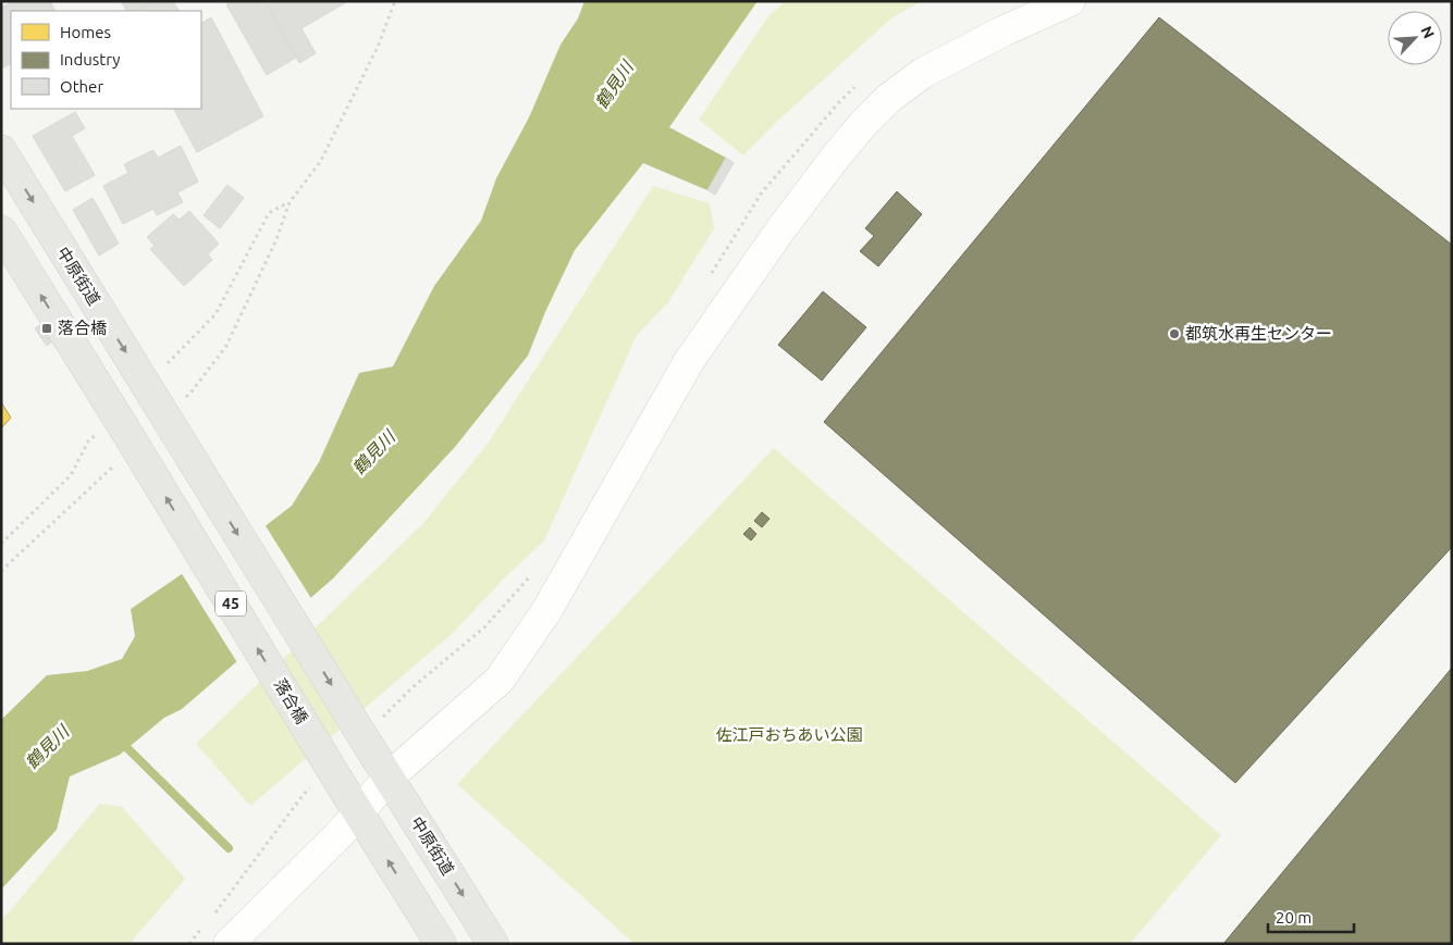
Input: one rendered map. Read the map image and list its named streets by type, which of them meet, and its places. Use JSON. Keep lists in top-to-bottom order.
{
  "streets": {
    "main road": ["中原街道", "45", "落合橋"]
  },
  "crossings": [
    ["45", "落合橋"]
  ],
  "one_way": ["落合橋"],
  "water": ["鶴見川"],
  "parks": ["佐江戸おちあい公園"],
  "places": {
    "transit": ["落合橋"],
    "other": ["都筑水再生センター"]
  },
  "legend": ["Homes", "Industry", "Other"],
  "scale_bar": "20 m",
  "north": "top right"
}
